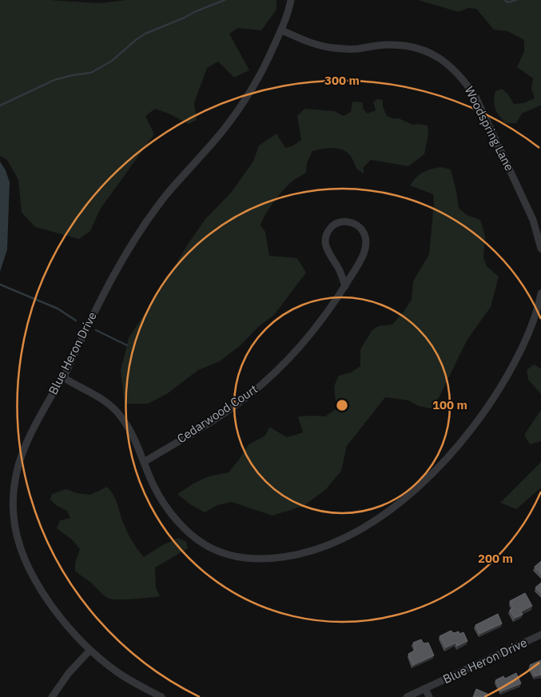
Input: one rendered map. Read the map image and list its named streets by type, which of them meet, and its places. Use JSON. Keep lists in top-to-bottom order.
{
  "streets": {
    "street": ["Woodspring Lane", "Blue Heron Drive", "Cedarwood Court"]
  },
  "crossings": [
    ["Woodspring Lane", "Blue Heron Drive"]
  ],
  "rings": ["300 m", "100 m", "200 m"]
}
